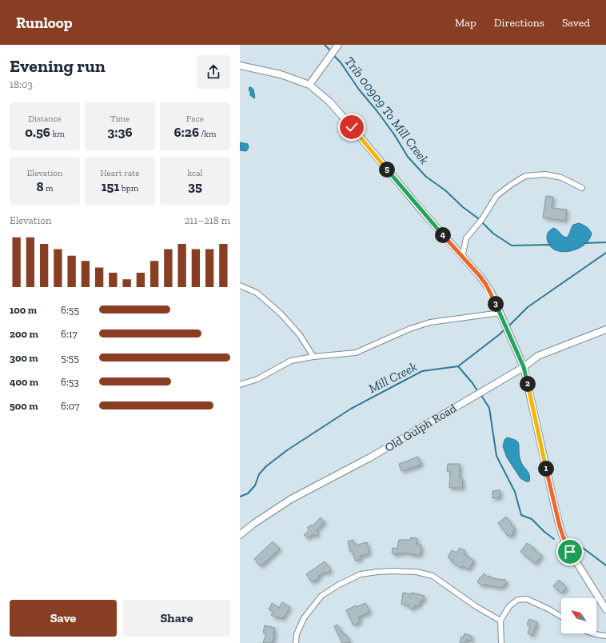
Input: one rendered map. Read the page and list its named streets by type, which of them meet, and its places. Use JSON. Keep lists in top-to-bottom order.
{
  "streets": {
    "street": ["Old Gulph Road"]
  },
  "water": ["Trib 00909 To Mill Creek", "Mill Creek"],
  "north": "top left",
  "page": {
    "header": "Runloop",
    "nav": ["Map", "Directions", "Saved"],
    "heading": ["Evening run", "18:03"],
    "stats": [
      ["Distance", "0.56 km"],
      ["Time", "3:36"],
      ["Pace", "6:26 /km"],
      ["Elevation", "8 m"],
      ["Heart rate", "151 bpm"],
      ["kcal", "35"]
    ],
    "pins": [
      "5",
      "4",
      "3",
      "2",
      "1"
    ],
    "chart": ["Elevation", "211–218 m"],
    "list": [
      {
        "name": "100 m",
        "note": "6:55"
      },
      {
        "name": "200 m",
        "note": "6:17"
      },
      {
        "name": "300 m",
        "note": "5:55"
      },
      {
        "name": "400 m",
        "note": "6:53"
      },
      {
        "name": "500 m",
        "note": "6:07"
      }
    ],
    "buttons": ["Save", "Share"]
  }
}
